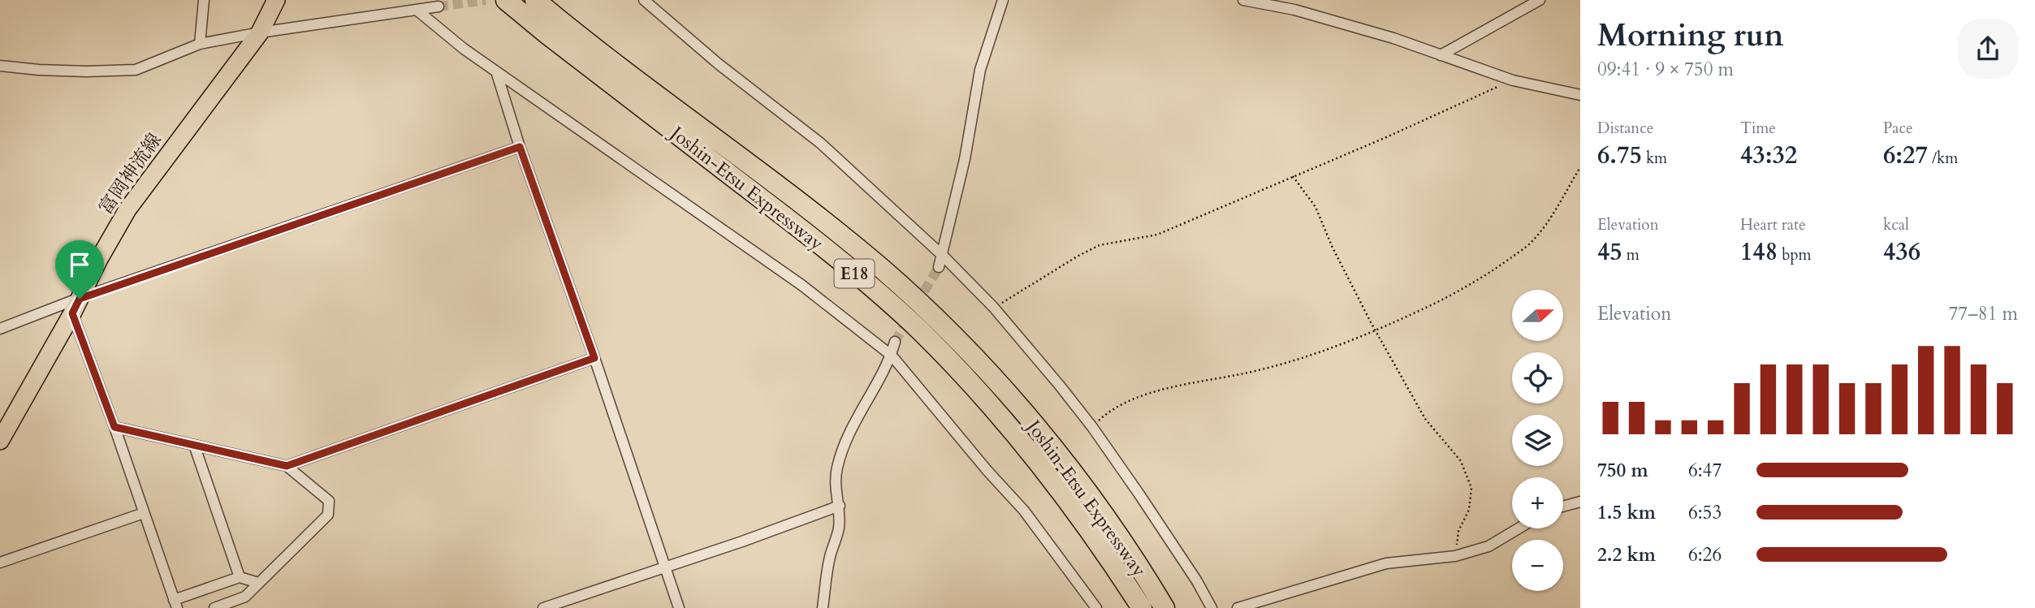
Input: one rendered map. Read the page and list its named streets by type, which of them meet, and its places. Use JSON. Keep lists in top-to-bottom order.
{
  "streets": {
    "highway": ["Joshin-Etsu Expressway", "E18"],
    "main road": ["富岡神流線"]
  },
  "north": "right",
  "page": {
    "heading": ["Morning run", "09:41 · 9 × 750 m"],
    "stats": [
      ["Distance", "6.75 km"],
      ["Time", "43:32"],
      ["Pace", "6:27 /km"],
      ["Elevation", "45 m"],
      ["Heart rate", "148 bpm"],
      ["kcal", "436"]
    ],
    "map_buttons": ["+", "−"],
    "chart": ["Elevation", "77–81 m"],
    "list": [
      {
        "name": "750 m",
        "note": "6:47"
      },
      {
        "name": "1.5 km",
        "note": "6:53"
      },
      {
        "name": "2.2 km",
        "note": "6:26"
      }
    ]
  }
}
